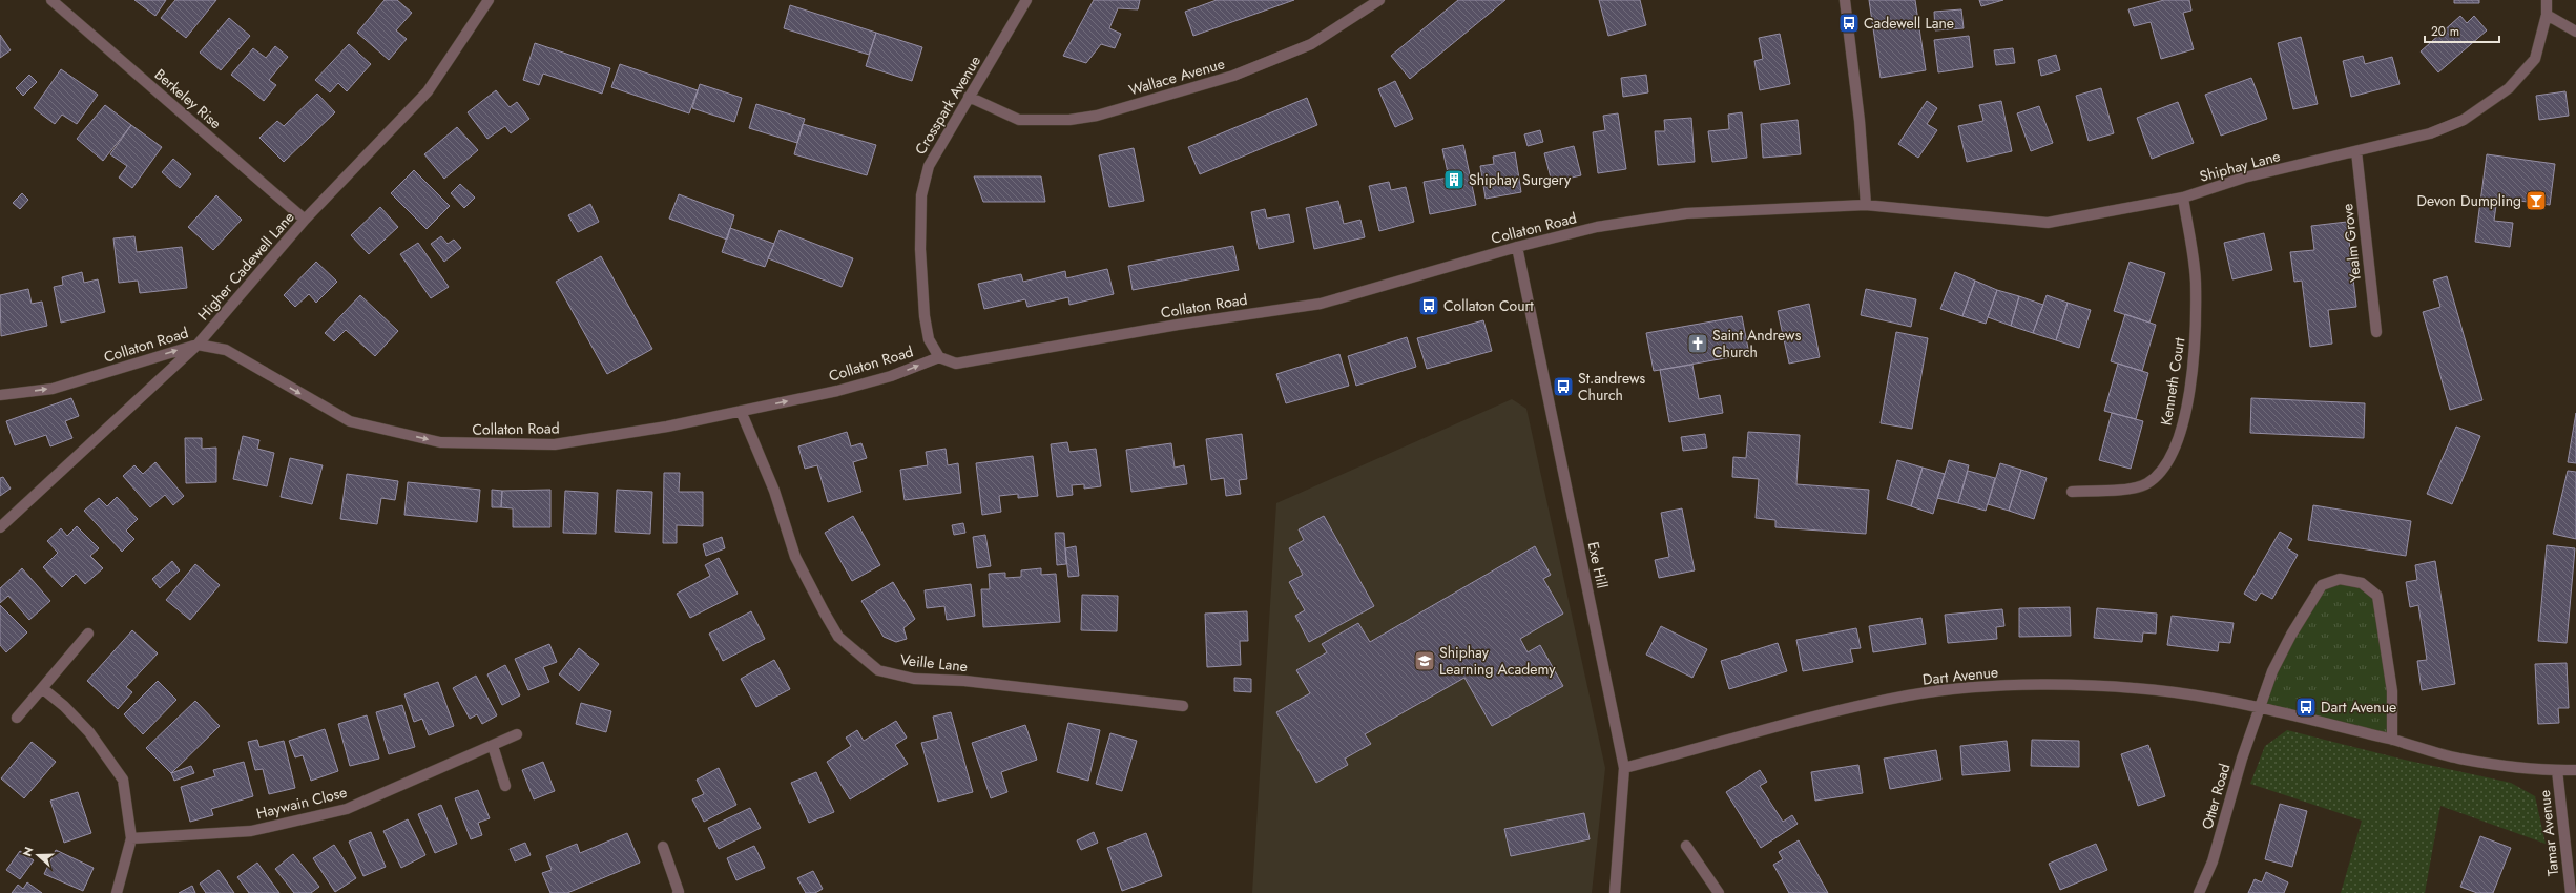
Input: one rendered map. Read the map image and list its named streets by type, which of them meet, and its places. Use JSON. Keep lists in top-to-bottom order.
{
  "streets": {
    "street": [
      "Wallace Avenue",
      "Berkeley Rise",
      "Crosspark Avenue",
      "Shiphay Lane",
      "Collaton Road",
      "Yealm Grove",
      "Higher Cadewell Lane",
      "Kenneth Court",
      "Exe Hill",
      "Veille Lane",
      "Dart Avenue",
      "Otter Road",
      "Haywain Close",
      "Tamar Avenue"
    ]
  },
  "crossings": [
    ["Wallace Avenue", "Crosspark Avenue"],
    ["Berkeley Rise", "Higher Cadewell Lane"],
    ["Crosspark Avenue", "Collaton Road"],
    ["Shiphay Lane", "Collaton Road"],
    ["Shiphay Lane", "Yealm Grove"],
    ["Shiphay Lane", "Kenneth Court"],
    ["Collaton Road", "Higher Cadewell Lane"],
    ["Collaton Road", "Exe Hill"],
    ["Collaton Road", "Veille Lane"],
    ["Exe Hill", "Dart Avenue"],
    ["Dart Avenue", "Otter Road"],
    ["Dart Avenue", "Tamar Avenue"]
  ],
  "one_way": ["Collaton Road"],
  "places": {
    "bus stop": [
      "Cadewell Lane",
      "Collaton Court",
      "St.andrews Church",
      "Dart Avenue"
    ],
    "building": ["Shiphay Surgery"],
    "bar": ["Devon Dumpling"],
    "church": ["Saint Andrews Church"],
    "school or university": ["Shiphay Learning Academy"]
  },
  "scale_bar": "20 m",
  "north": "left"
}
